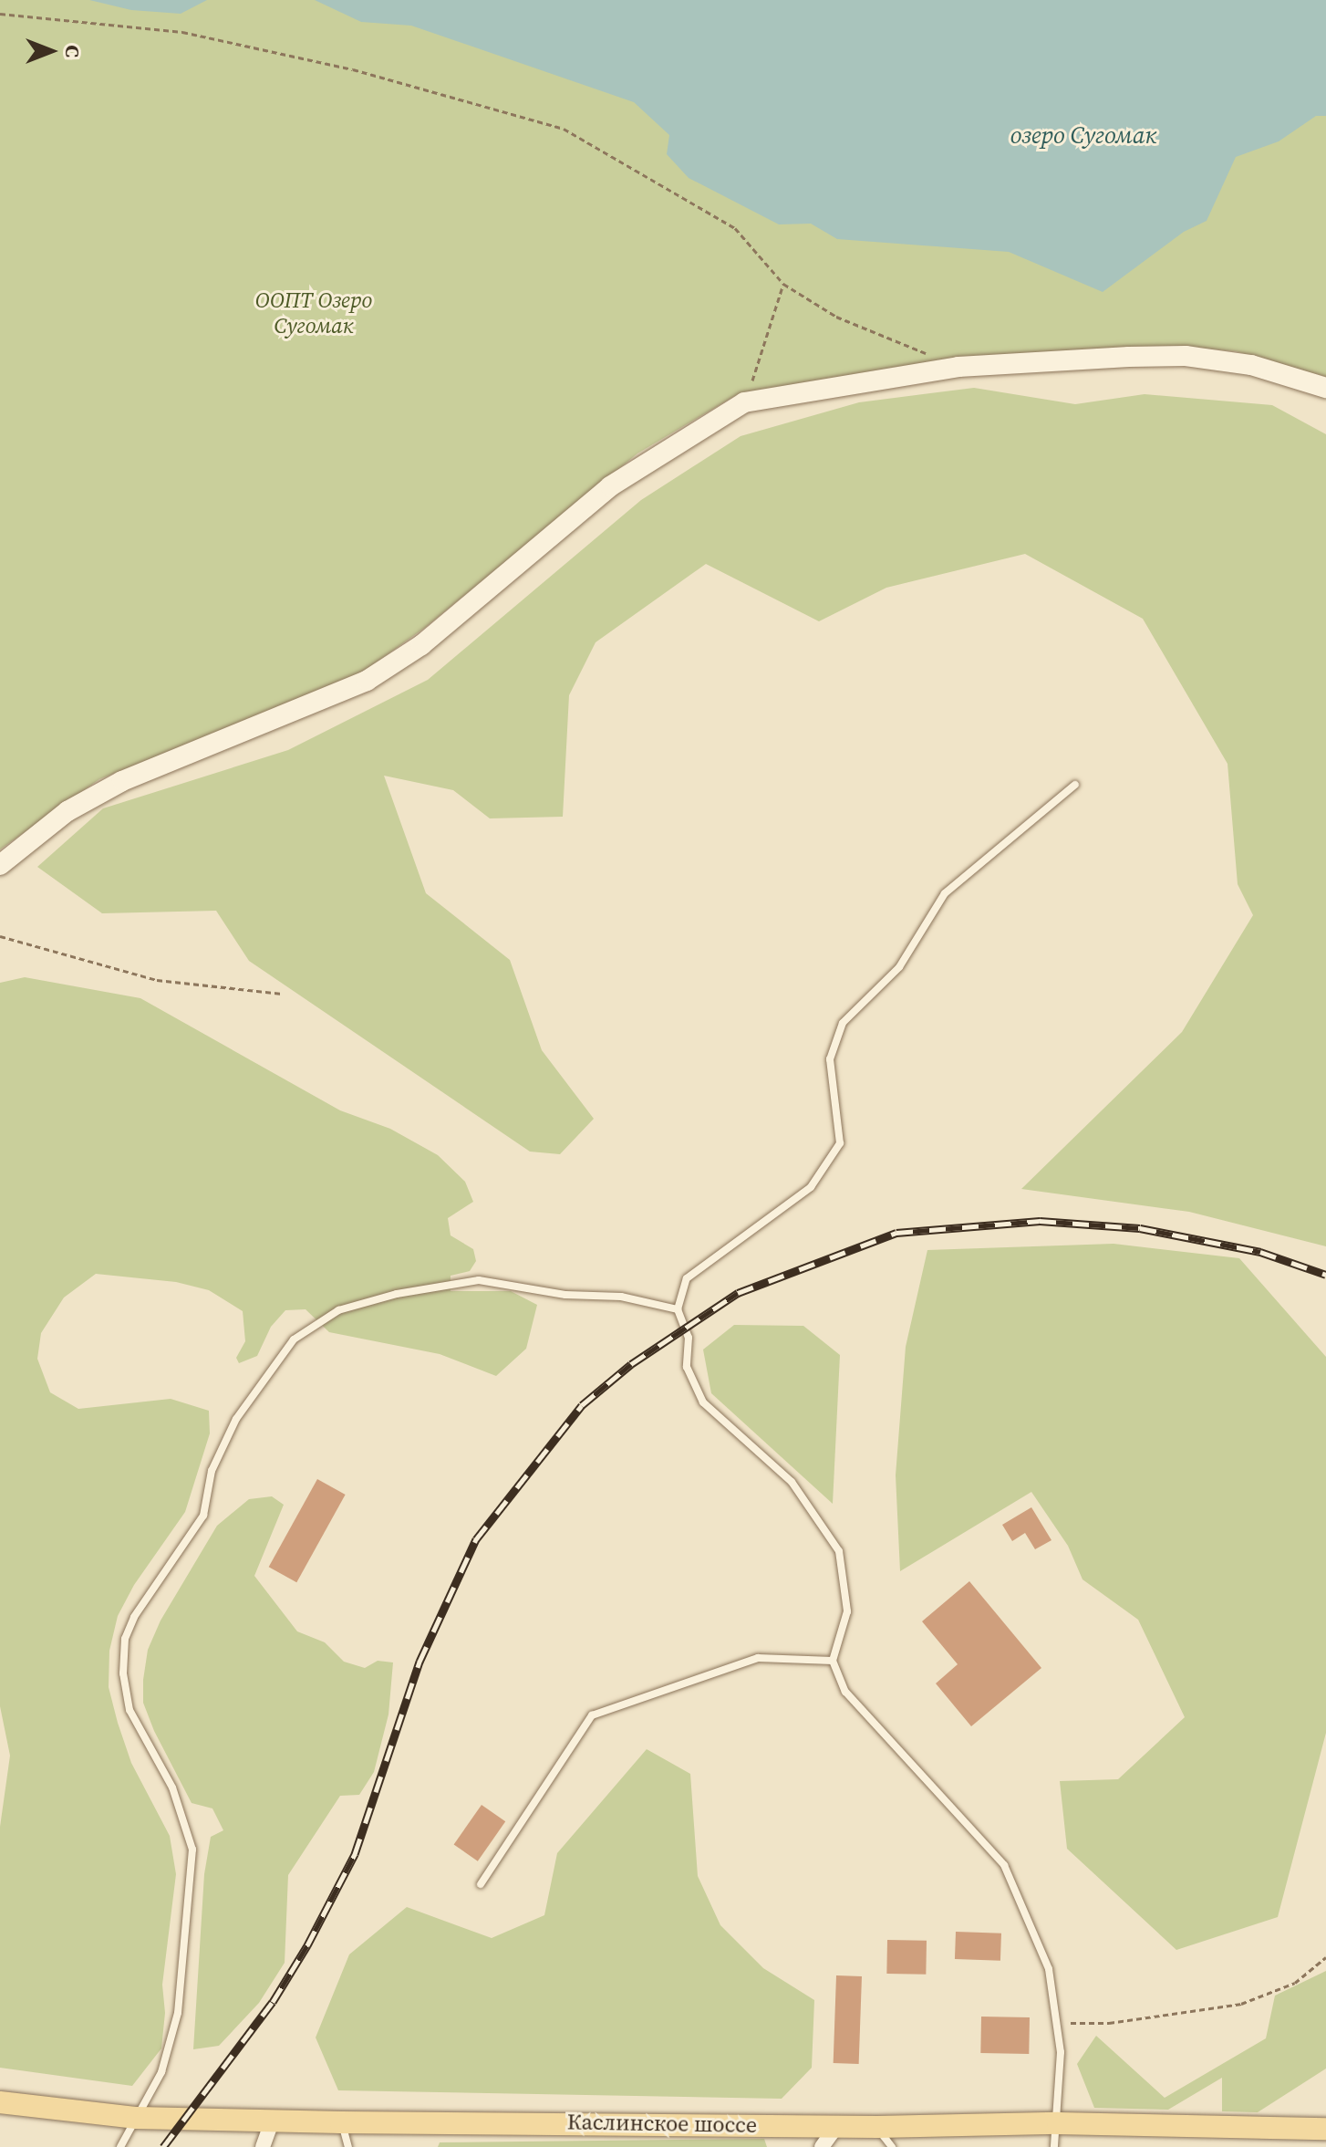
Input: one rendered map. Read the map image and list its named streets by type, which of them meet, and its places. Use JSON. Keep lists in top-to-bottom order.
{
  "streets": {
    "main road": ["Каслинское шоссе"]
  },
  "water": ["озеро Сугомак"],
  "parks": ["ООПТ Озеро Сугомак"],
  "north": "right"
}
